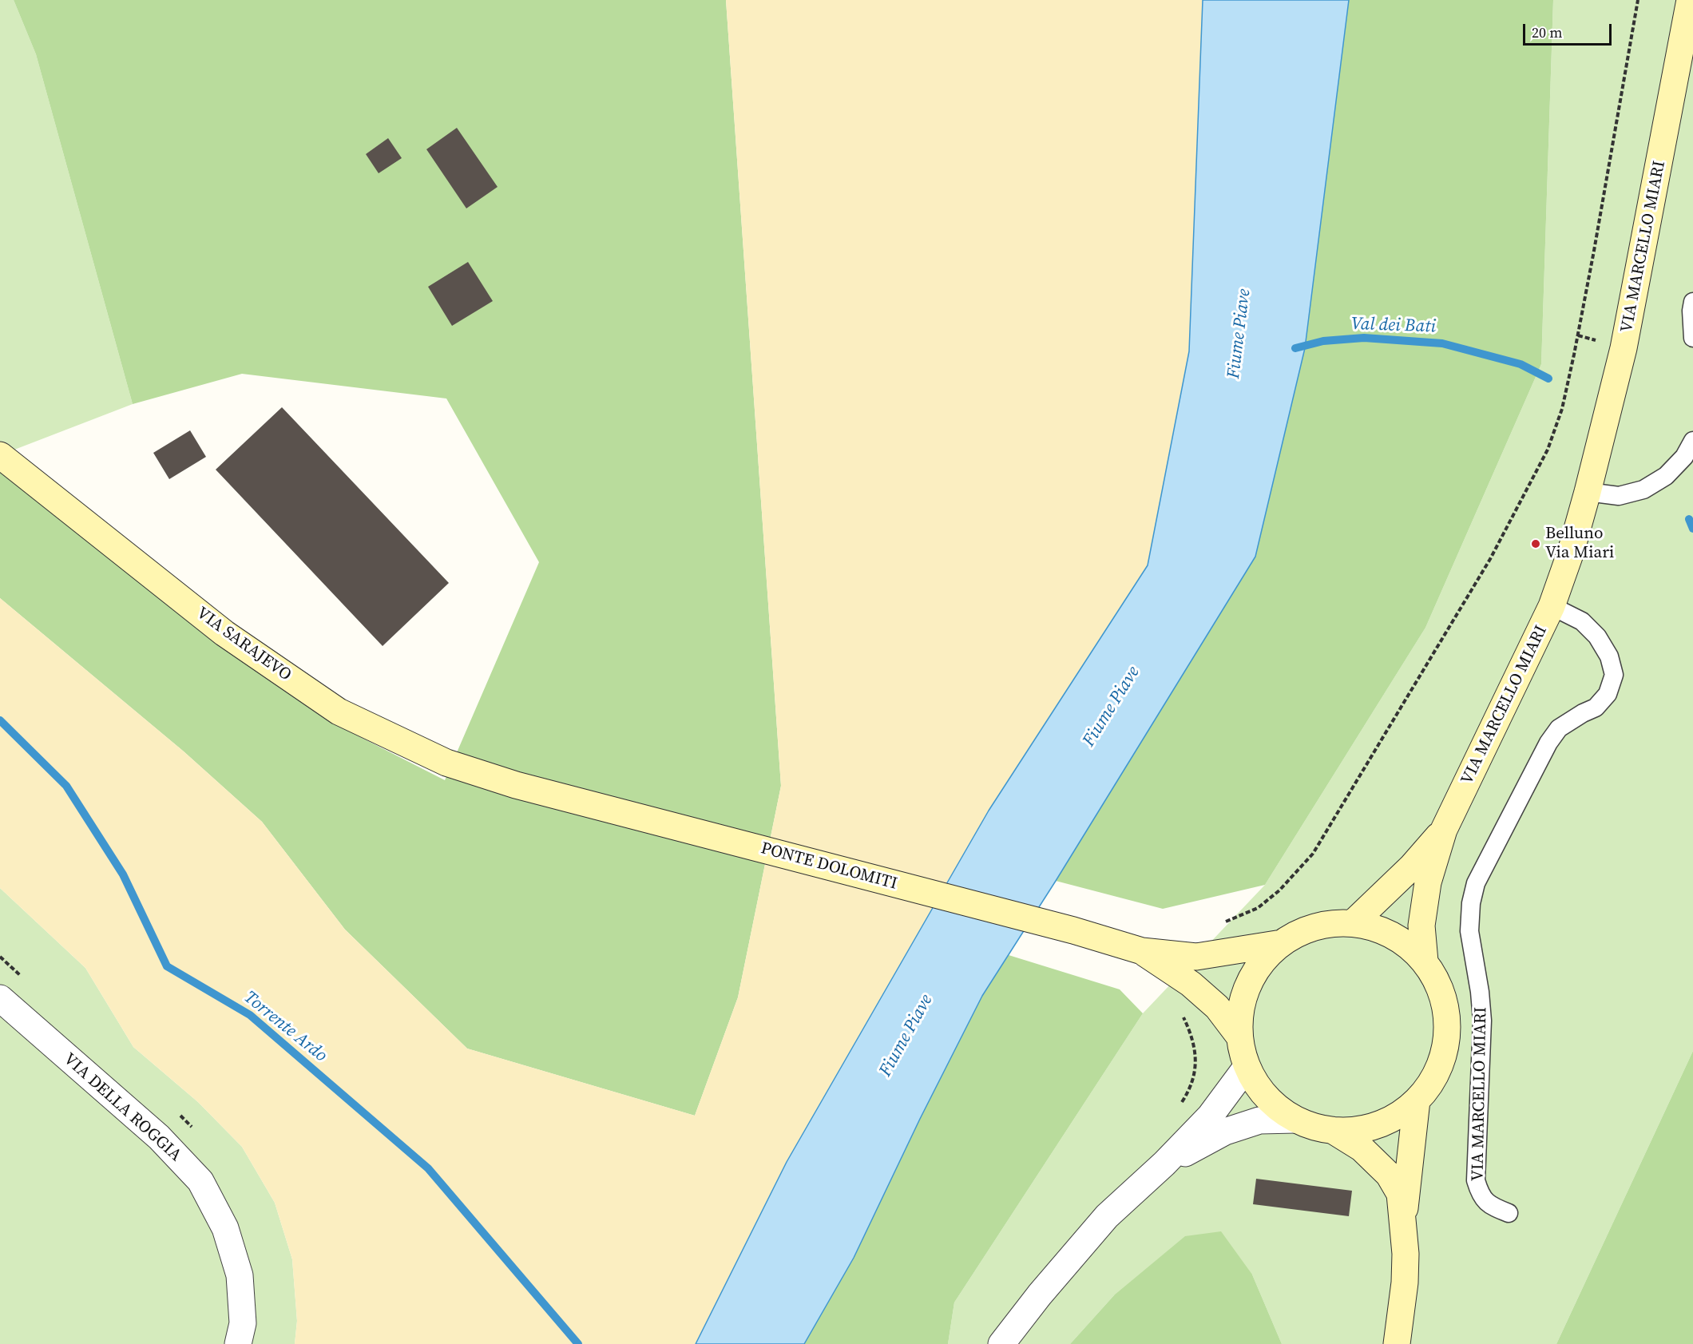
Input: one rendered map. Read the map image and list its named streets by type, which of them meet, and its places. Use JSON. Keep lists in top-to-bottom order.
{
  "streets": {
    "main road": ["VIA MARCELLO MIARI", "VIA SARAJEVO", "PONTE DOLOMITI"],
    "street": ["VIA DELLA ROGGIA"]
  },
  "crossings": [
    ["VIA MARCELLO MIARI", "PONTE DOLOMITI"],
    ["VIA SARAJEVO", "PONTE DOLOMITI"]
  ],
  "water": ["Val dei Bati", "Fiume Piave", "Torrente Ardo"],
  "places": ["Belluno Via Miari"],
  "scale_bar": "20 m"
}
